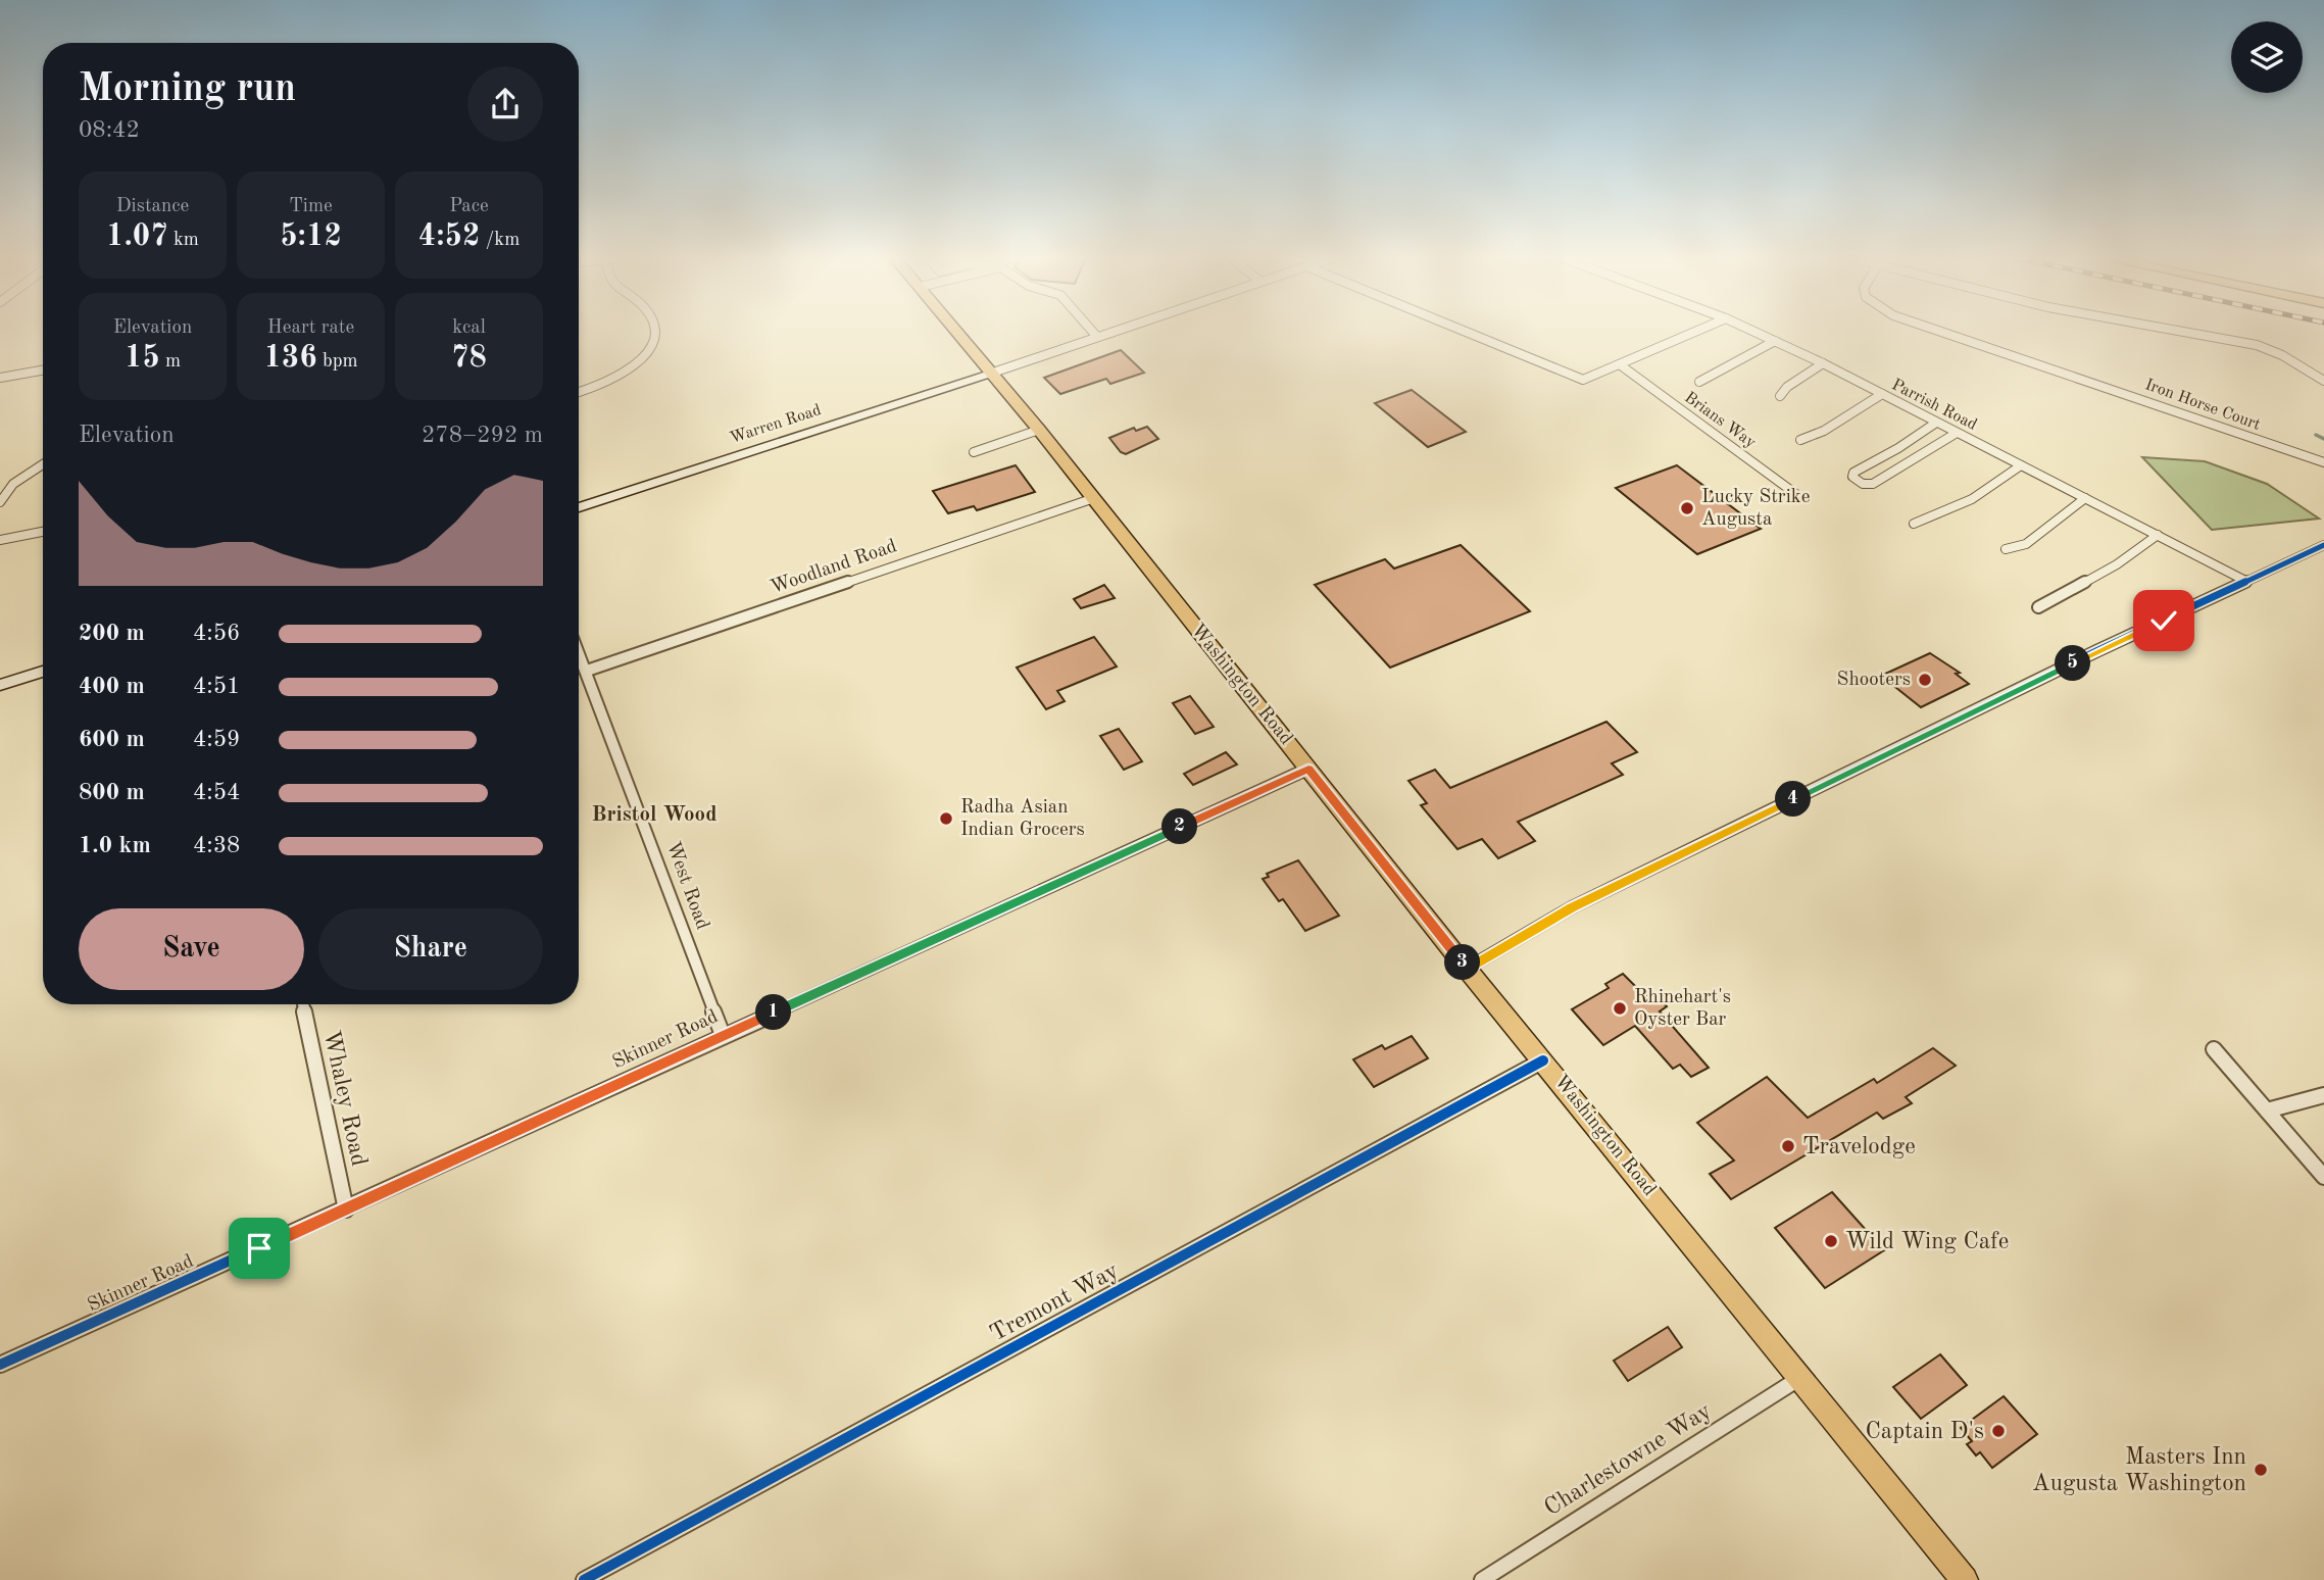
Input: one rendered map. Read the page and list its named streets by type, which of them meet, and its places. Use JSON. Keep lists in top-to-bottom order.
{
  "streets": {
    "main road": ["Washington Road"],
    "street": [
      "Parrish Road",
      "Iron Horse Court",
      "Brians Way",
      "Warren Road",
      "Woodland Road",
      "West Road",
      "Skinner Road",
      "Whaley Road",
      "Tremont Way",
      "Charlestowne Way"
    ]
  },
  "crossings": [
    ["Warren Road", "Washington Road"],
    ["Woodland Road", "Washington Road"],
    ["Woodland Road", "West Road"],
    ["Washington Road", "Skinner Road"],
    ["Washington Road", "Tremont Way"],
    ["Washington Road", "Charlestowne Way"],
    ["West Road", "Skinner Road"],
    ["Skinner Road", "Whaley Road"]
  ],
  "districts": ["Bristol Wood"],
  "places": [
    "Lucky Strike Augusta",
    "Shooters",
    "Radha Asian Indian Grocers",
    "Rhinehart's Oyster Bar",
    "Travelodge",
    "Wild Wing Cafe",
    "Captain D's",
    "Masters Inn Augusta Washington"
  ],
  "page": {
    "heading": ["Morning run", "08:42"],
    "stats": [
      ["Distance", "1.07 km"],
      ["Time", "5:12"],
      ["Pace", "4:52 /km"],
      ["Elevation", "15 m"],
      ["Heart rate", "136 bpm"],
      ["kcal", "78"]
    ],
    "chart": ["Elevation", "278–292 m"],
    "list": [
      {
        "name": "200 m",
        "note": "4:56"
      },
      {
        "name": "400 m",
        "note": "4:51"
      },
      {
        "name": "600 m",
        "note": "4:59"
      },
      {
        "name": "800 m",
        "note": "4:54"
      },
      {
        "name": "1.0 km",
        "note": "4:38"
      }
    ],
    "pins": [
      "5",
      "4",
      "2",
      "3",
      "1"
    ],
    "buttons": ["Save", "Share"]
  }
}
